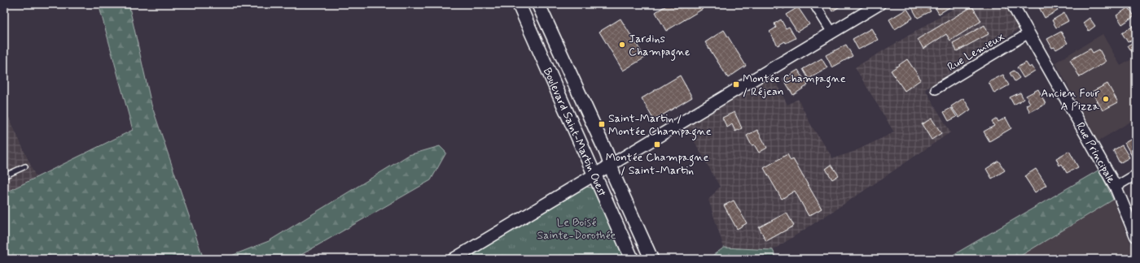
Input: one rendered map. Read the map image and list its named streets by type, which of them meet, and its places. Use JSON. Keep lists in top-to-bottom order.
{
  "streets": {
    "main road": ["Boulevard Saint-Martin Ouest"],
    "street": ["Rue Lemieux", "Rue Principale"]
  },
  "crossings": [
    ["Rue Lemieux", "Rue Principale"]
  ],
  "parks": ["Le Boisé Sainte-Dorothée"],
  "places": {
    "other": ["Jardins Champagne", "Ancien Four A Pizza"],
    "transit": ["Montée Champagne / Réjean", "Saint-Martin / Montée Champagne", "Montée Champagne / Saint-Martin"]
  }
}
